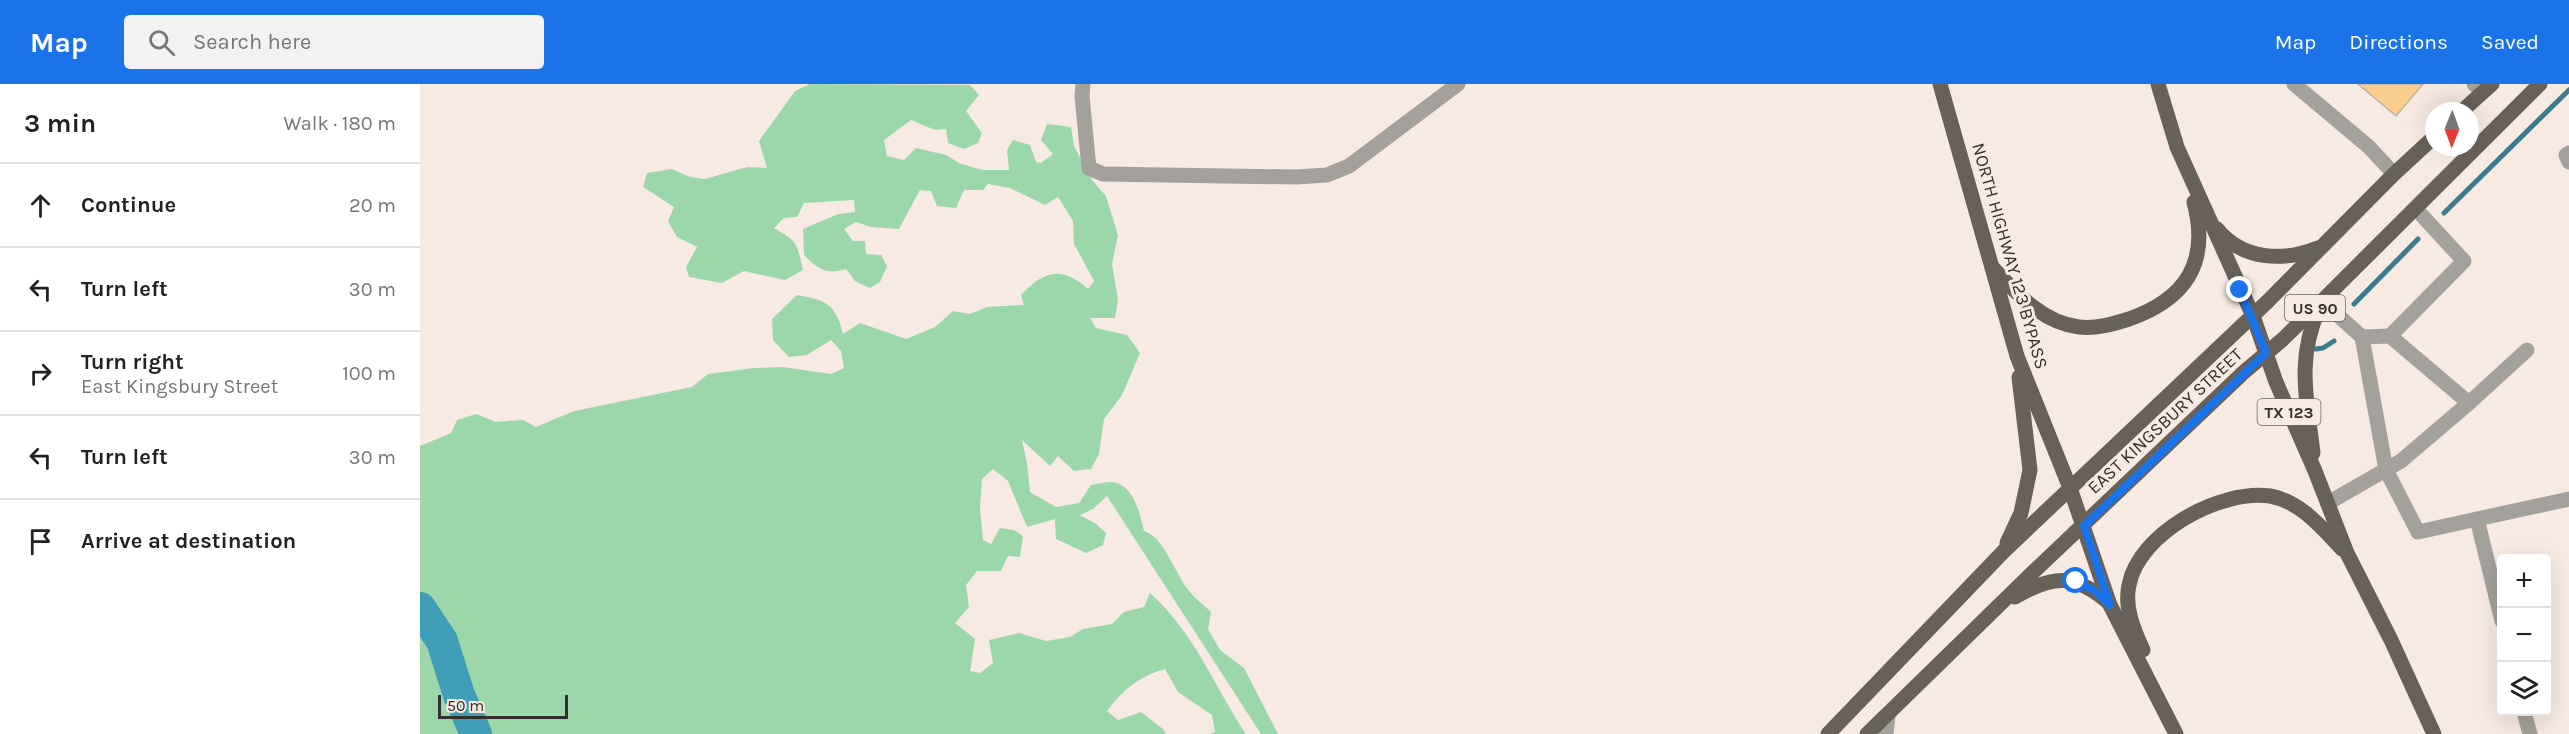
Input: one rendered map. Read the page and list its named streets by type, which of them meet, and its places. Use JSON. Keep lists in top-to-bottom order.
{
  "streets": {
    "main road": [
      "NORTH HIGHWAY 123 BYPASS",
      "US 90",
      "TX 123",
      "EAST KINGSBURY STREET"
    ]
  },
  "crossings": [
    ["NORTH HIGHWAY 123 BYPASS", "EAST KINGSBURY STREET"],
    ["TX 123", "EAST KINGSBURY STREET"]
  ],
  "scale_bar": "50 m",
  "north": "bottom",
  "page": {
    "header": "Map",
    "search": "Search here",
    "nav": ["Map", "Directions", "Saved"],
    "heading": ["3 min", "Walk · 180 m"],
    "list": [
      ["Continue", "20 m"],
      ["Turn left", "30 m"],
      ["Turn right", "East Kingsbury Street", "100 m"],
      ["Turn left", "30 m"],
      "Arrive at destination"
    ],
    "map_buttons": ["+", "−"],
    "scale": "50 m"
  }
}
